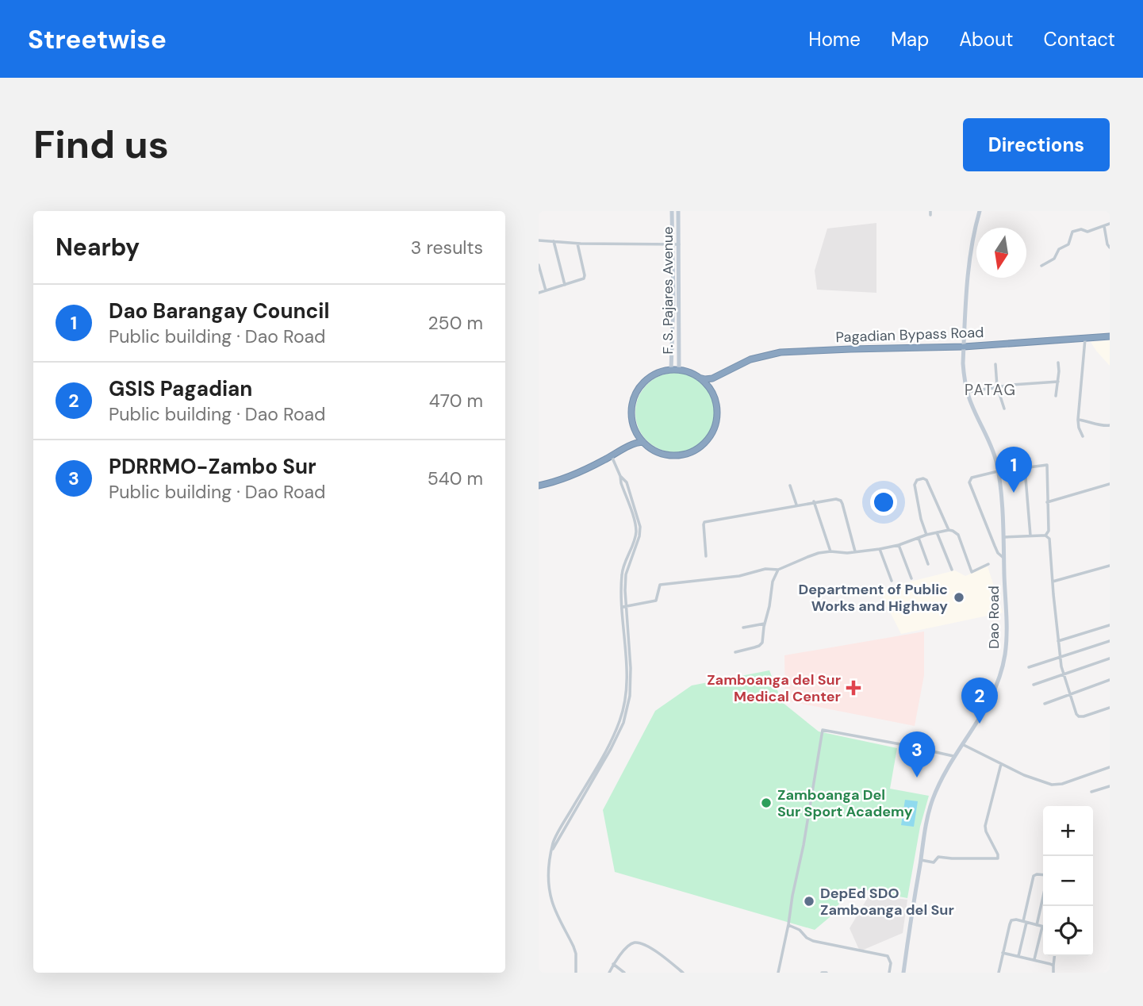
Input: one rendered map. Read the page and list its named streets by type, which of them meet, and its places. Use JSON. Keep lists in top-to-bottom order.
{
  "streets": {
    "highway": ["Pagadian Bypass Road"],
    "street": ["F. S. Pajares Avenue", "Dao Road"]
  },
  "crossings": [
    ["F. S. Pajares Avenue", "Pagadian Bypass Road"],
    ["Pagadian Bypass Road", "Dao Road"]
  ],
  "districts": ["PATAG"],
  "places": {
    "other": ["Department of Public Works and Highway", "Zamboanga Del Sur Sport Academy", "DepEd SDO Zamboanga del Sur"],
    "health": ["Zamboanga del Sur Medical Center"]
  },
  "north": "bottom",
  "page": {
    "header": "Streetwise",
    "nav": [
      "Home",
      "Map",
      "About",
      "Contact"
    ],
    "buttons": "Directions",
    "title": "Find us",
    "heading": ["Nearby", "3 results"],
    "list": [
      {
        "mark": "1",
        "name": "Dao Barangay Council",
        "note": "Public building · Dao Road",
        "value": "250 m"
      },
      {
        "mark": "2",
        "name": "GSIS Pagadian",
        "note": "Public building · Dao Road",
        "value": "470 m"
      },
      {
        "mark": "3",
        "name": "PDRRMO-Zambo Sur",
        "note": "Public building · Dao Road",
        "value": "540 m"
      }
    ],
    "pins": ["1", "2", "3"],
    "map_buttons": ["+", "−"]
  }
}
